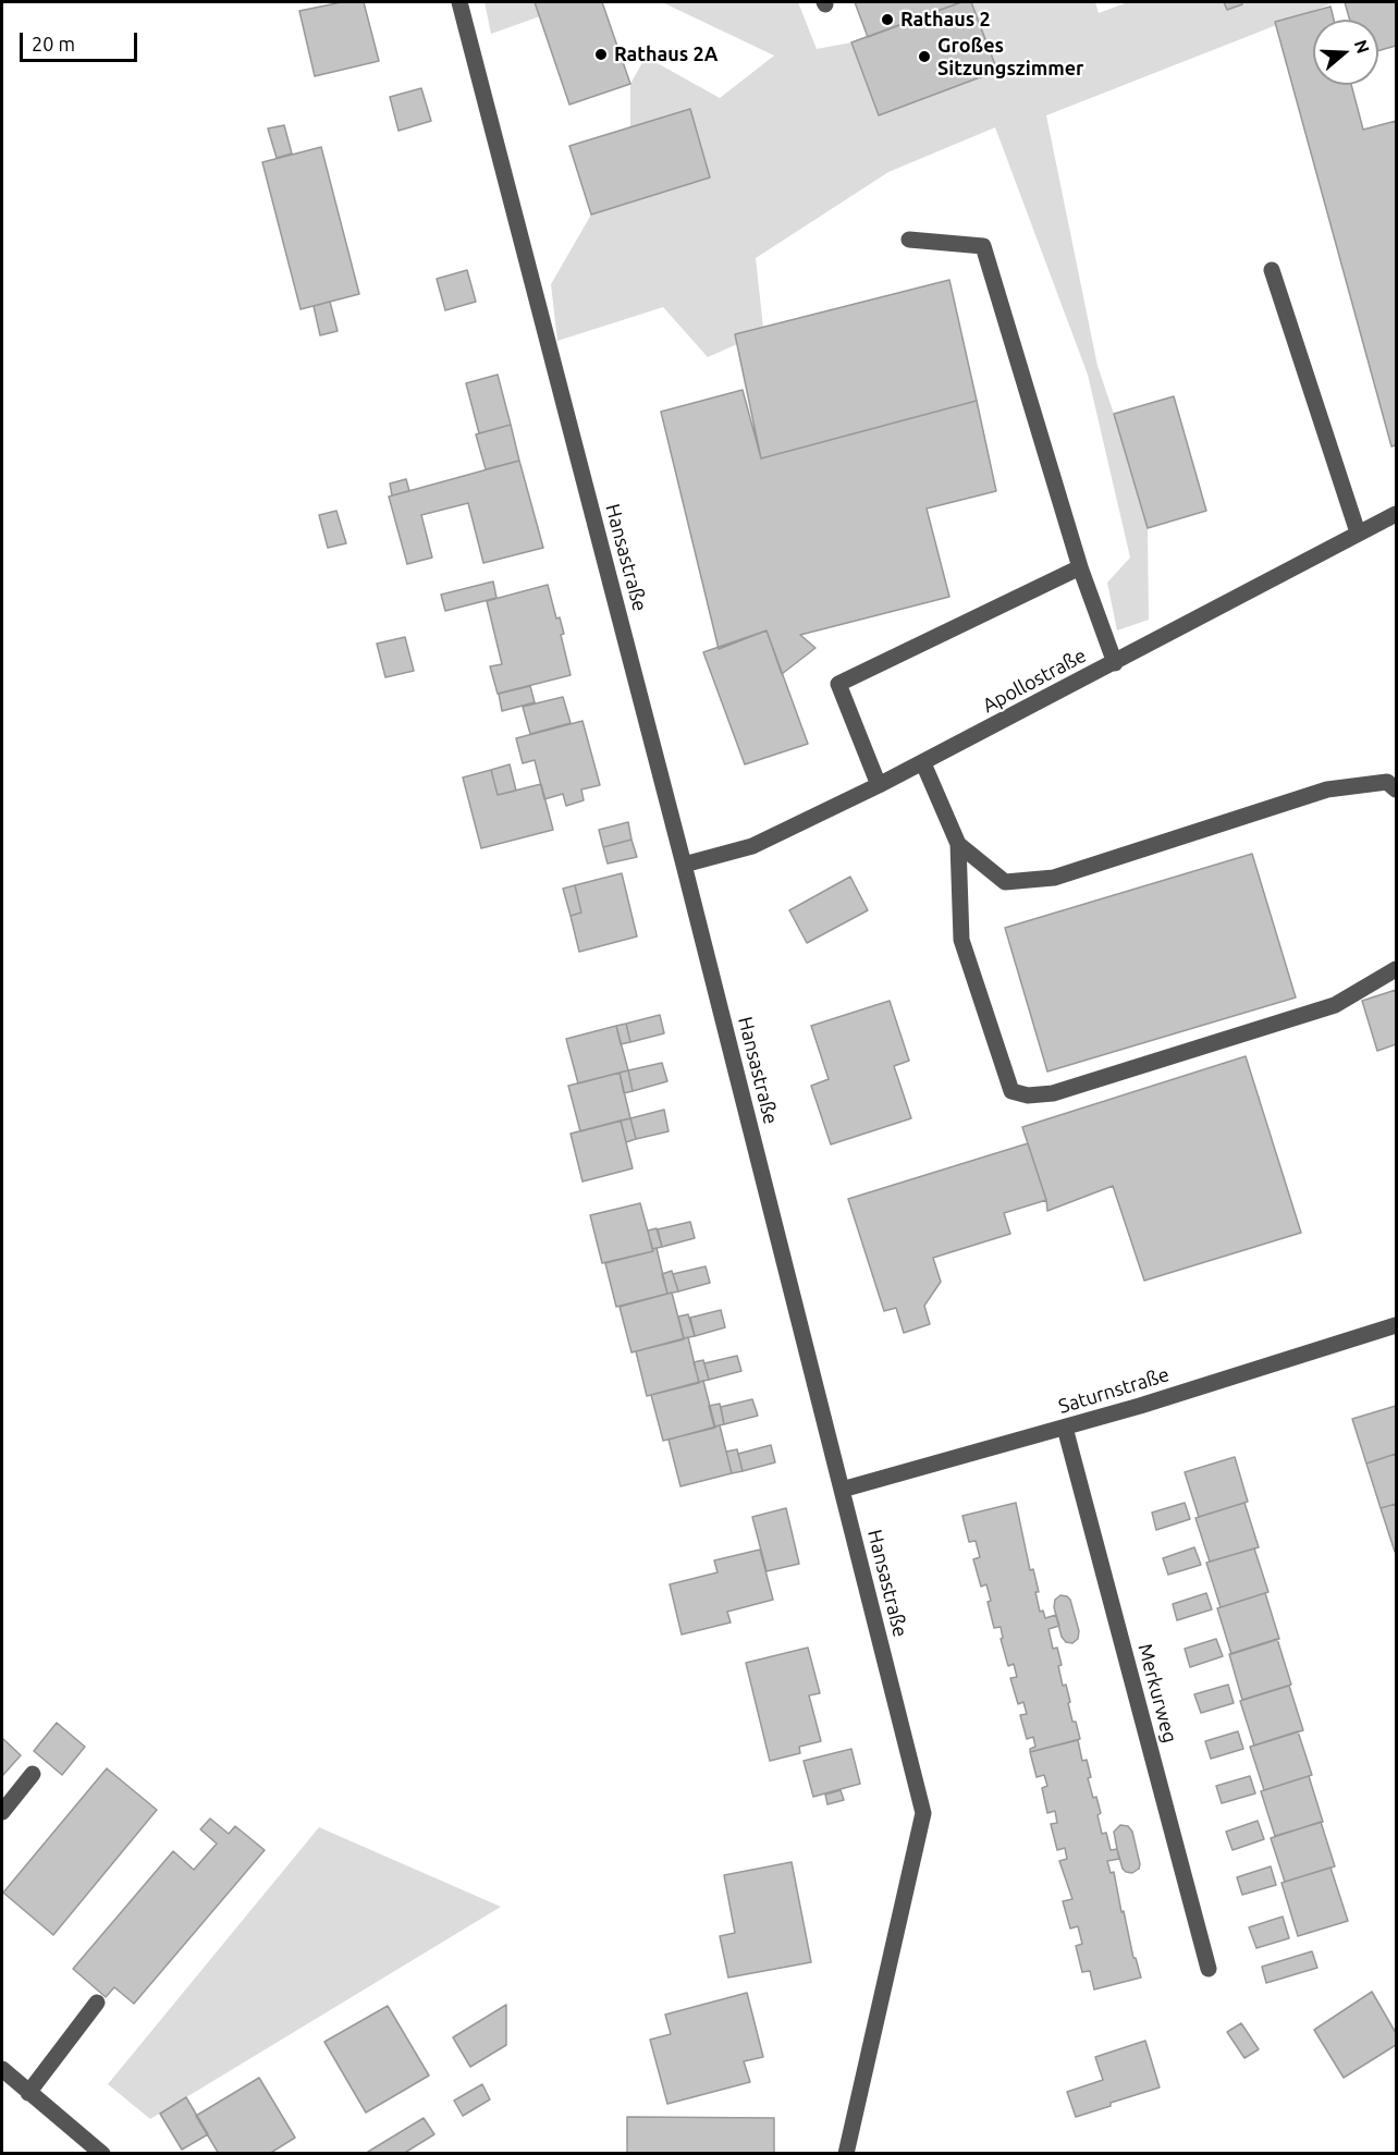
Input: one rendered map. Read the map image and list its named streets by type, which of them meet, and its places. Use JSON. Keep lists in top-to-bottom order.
{
  "streets": {
    "street": [
      "Hansastraße",
      "Apollostraße",
      "Saturnstraße",
      "Merkurweg"
    ]
  },
  "crossings": [
    ["Hansastraße", "Apollostraße"],
    ["Hansastraße", "Saturnstraße"],
    ["Saturnstraße", "Merkurweg"]
  ],
  "places": ["Rathaus 2", "Rathaus 2A", "Großes Sitzungszimmer"],
  "scale_bar": "20 m",
  "north": "right"
}
